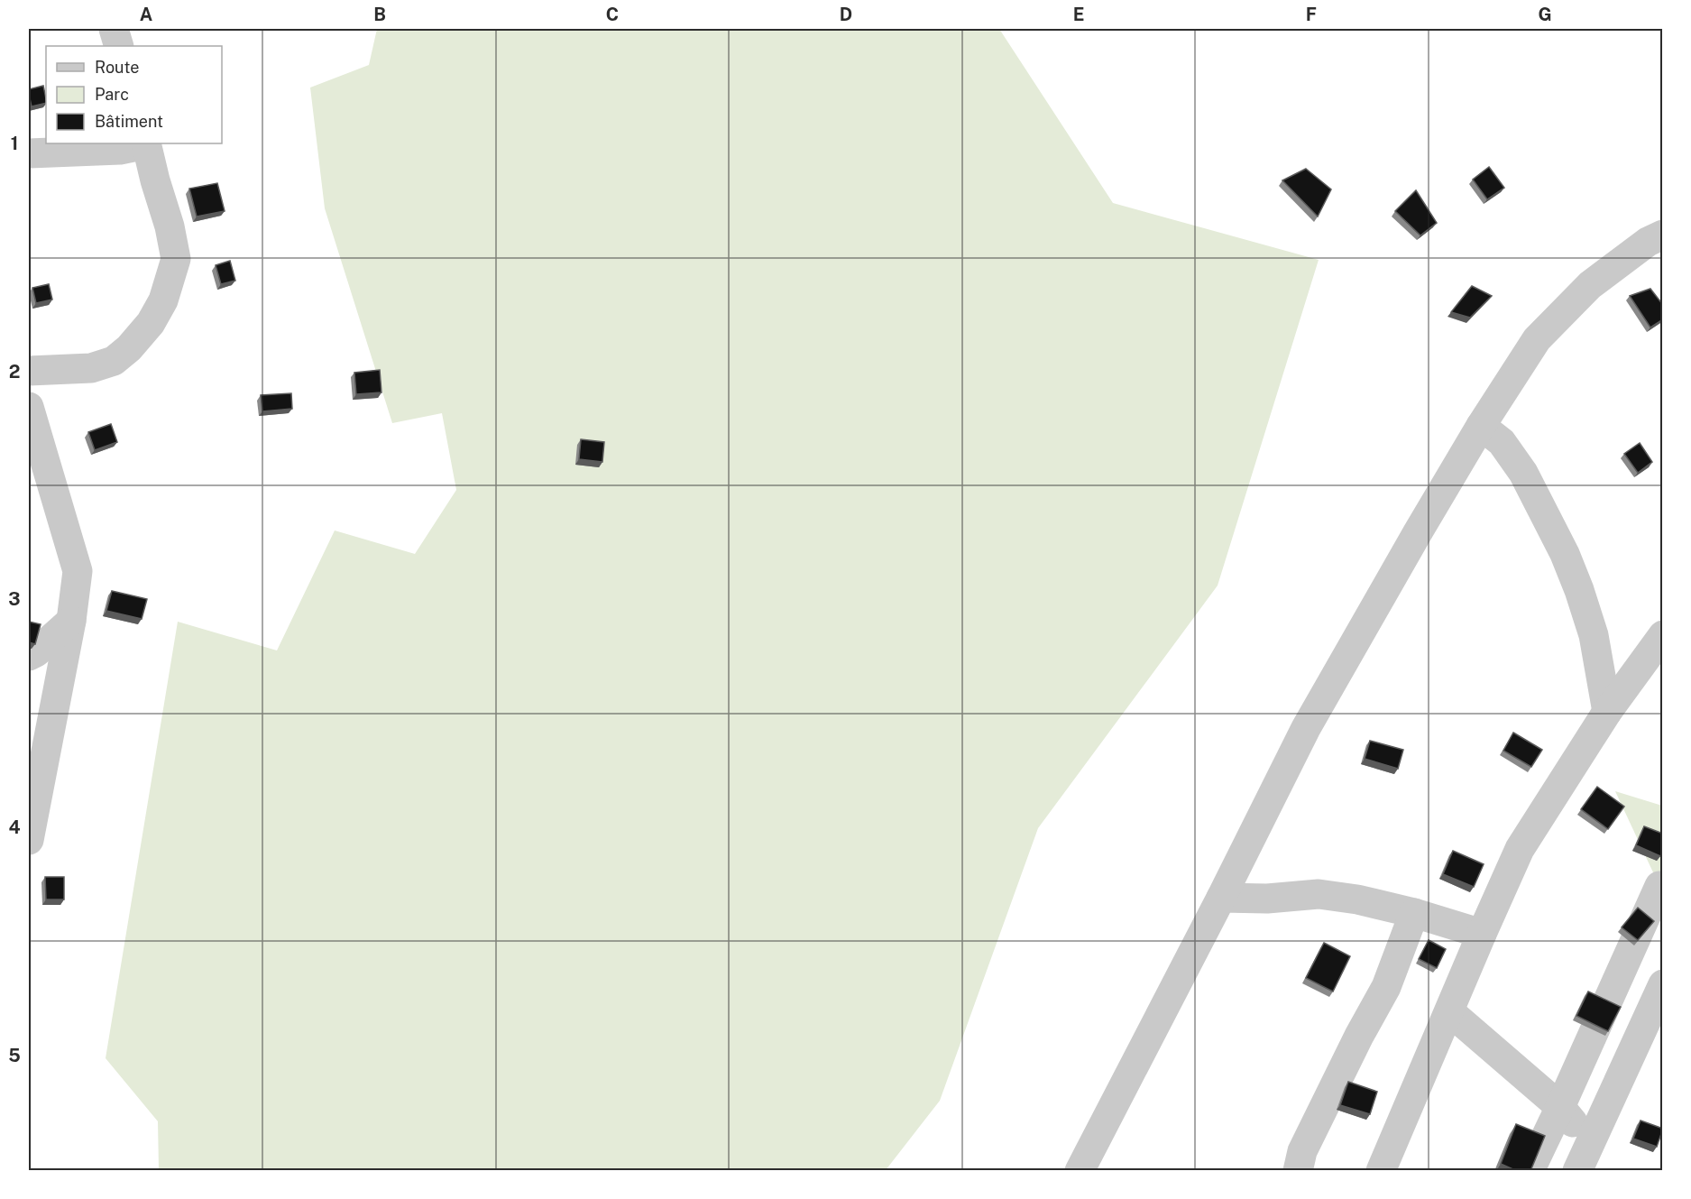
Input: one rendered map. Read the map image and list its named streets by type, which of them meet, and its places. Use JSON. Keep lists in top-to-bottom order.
{
  "legend": ["Route", "Parc", "Bâtiment"],
  "grid": {
    "columns": [
      "A",
      "B",
      "C",
      "D",
      "E",
      "F",
      "G"
    ],
    "rows": [
      "1",
      "2",
      "3",
      "4",
      "5"
    ]
  }
}
